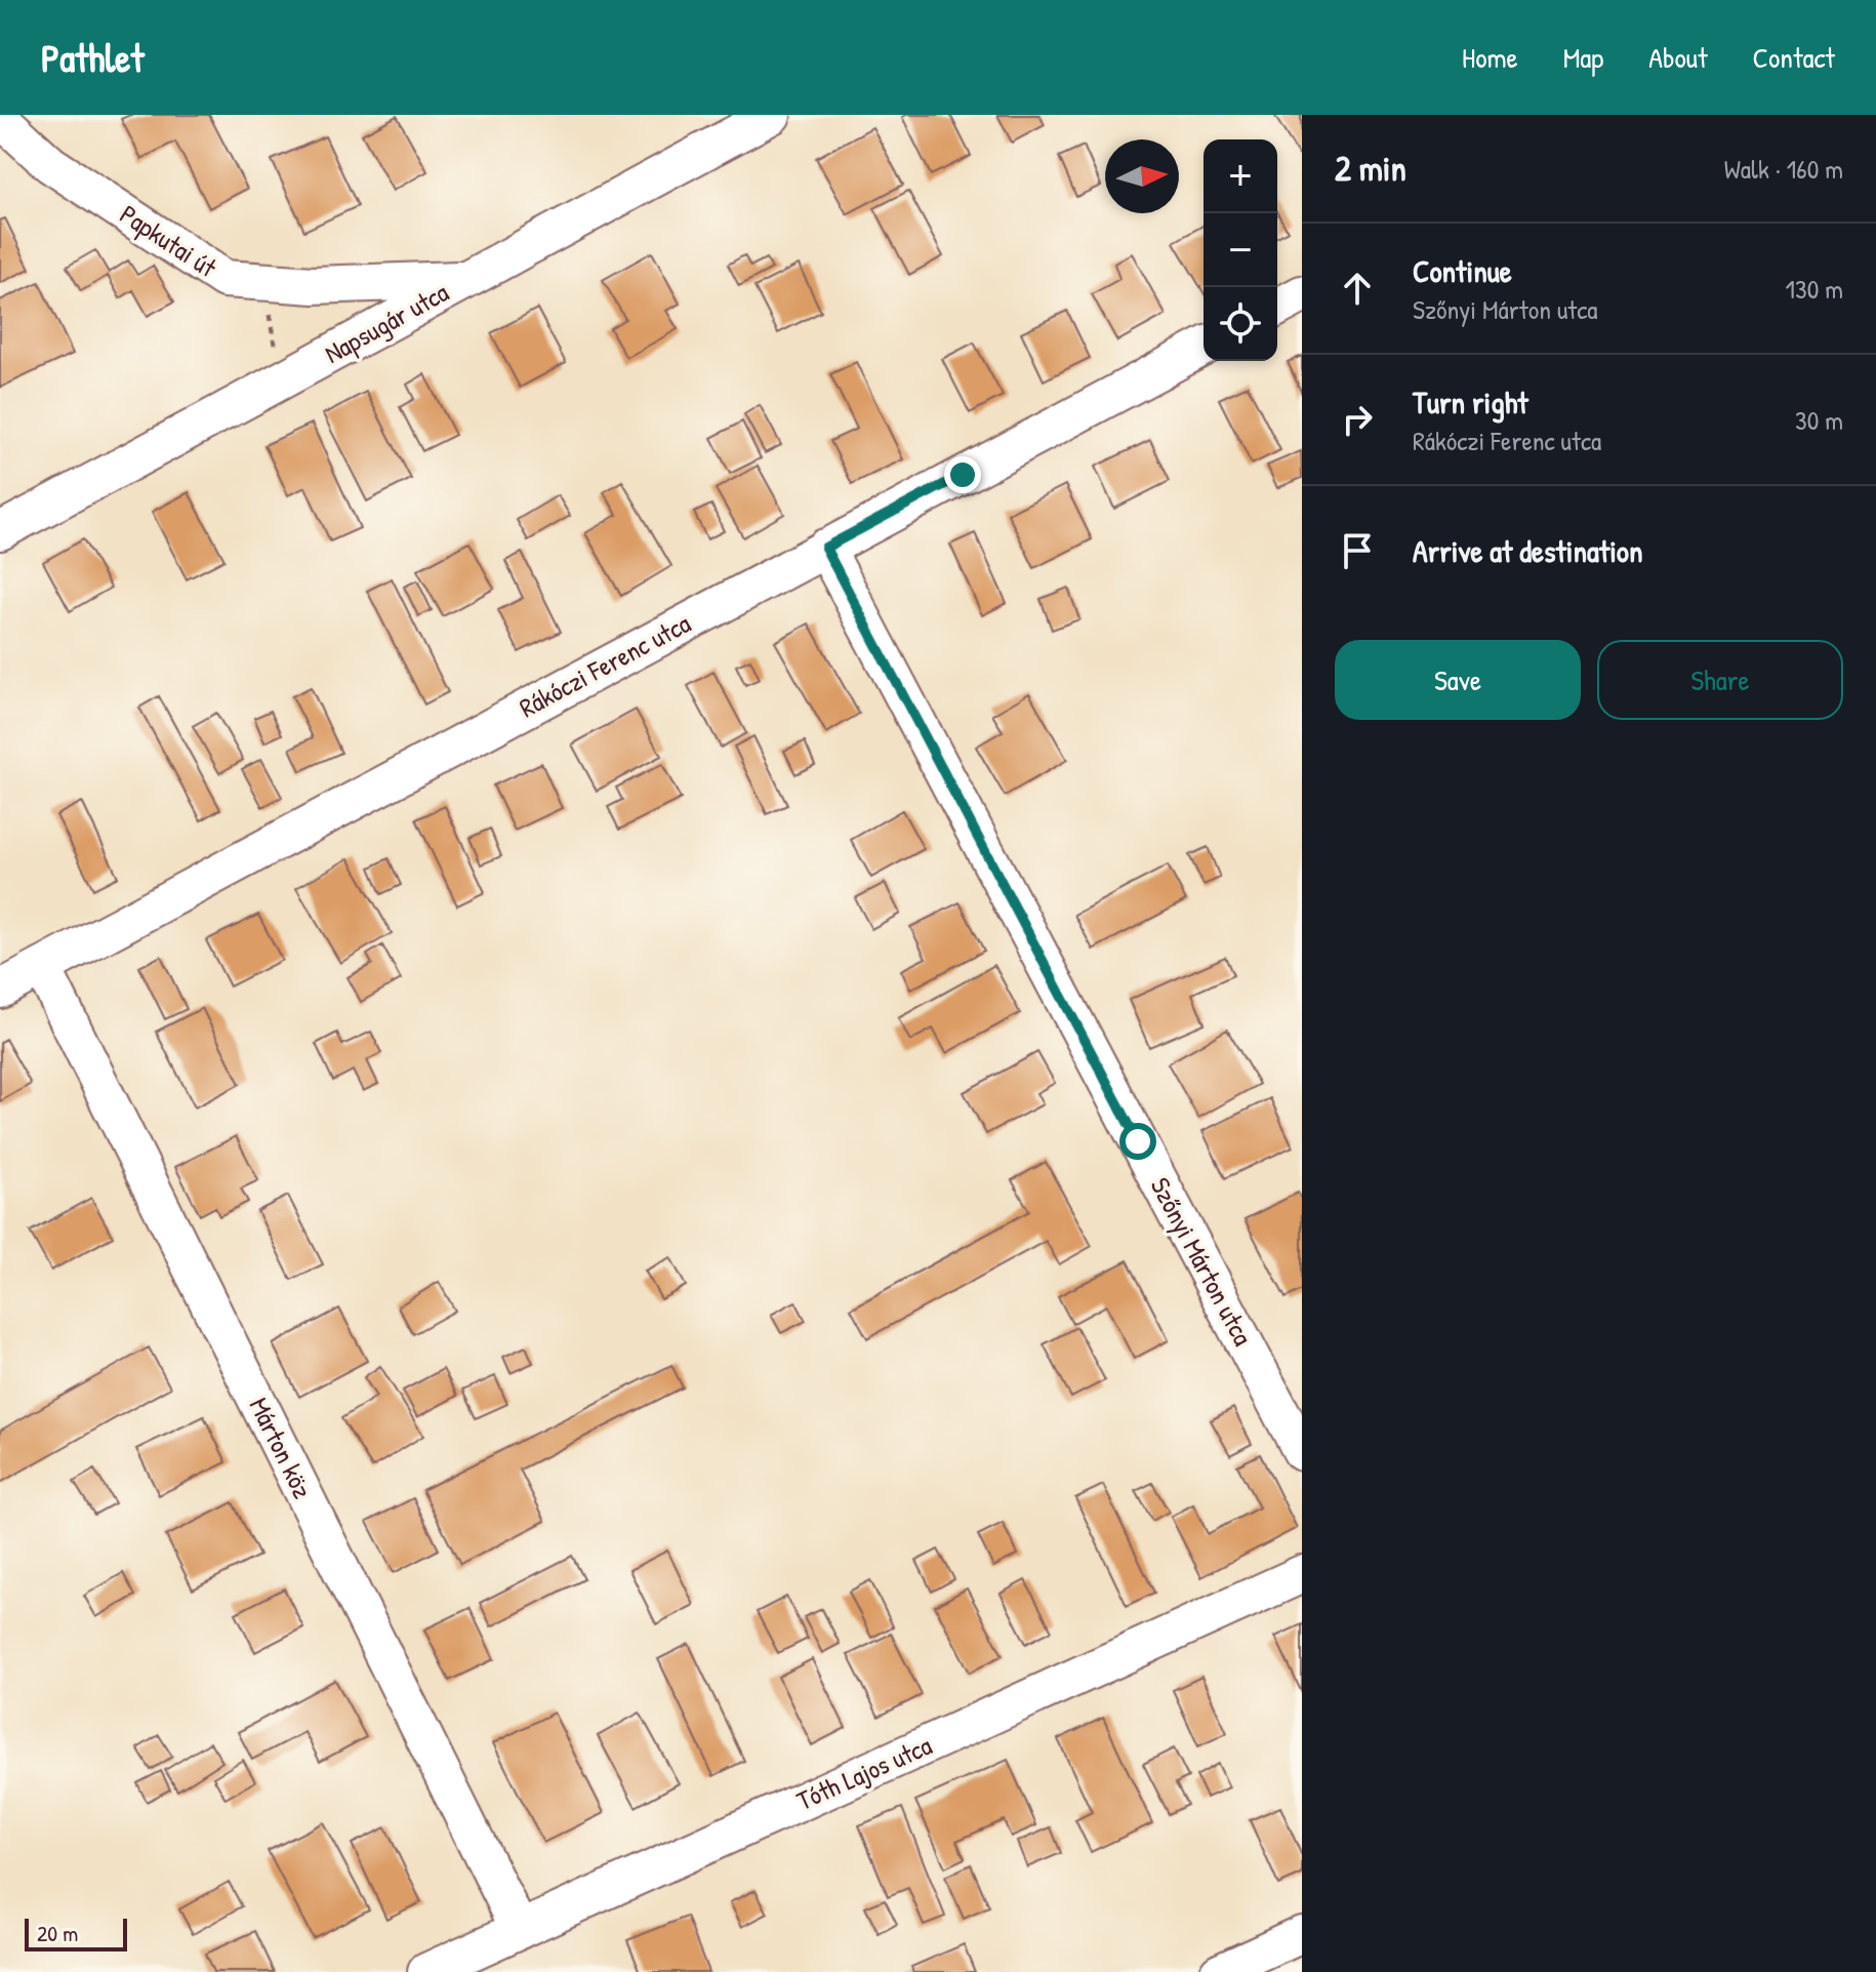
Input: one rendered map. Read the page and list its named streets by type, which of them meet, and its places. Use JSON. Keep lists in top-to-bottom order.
{
  "streets": {
    "street": [
      "Papkutai út",
      "Napsugár utca",
      "Rákóczi Ferenc utca",
      "Szőnyi Márton utca",
      "Márton köz",
      "Tóth Lajos utca"
    ]
  },
  "crossings": [
    ["Papkutai út", "Napsugár utca"],
    ["Rákóczi Ferenc utca", "Szőnyi Márton utca"],
    ["Rákóczi Ferenc utca", "Márton köz"],
    ["Márton köz", "Tóth Lajos utca"]
  ],
  "scale_bar": "20 m",
  "north": "right",
  "page": {
    "header": "Pathlet",
    "nav": [
      "Home",
      "Map",
      "About",
      "Contact"
    ],
    "heading": ["2 min", "Walk · 160 m"],
    "map_buttons": ["+", "−"],
    "list": [
      ["Continue", "Szőnyi Márton utca", "130 m"],
      ["Turn right", "Rákóczi Ferenc utca", "30 m"],
      "Arrive at destination"
    ],
    "buttons": ["Save", "Share"],
    "scale": "20 m"
  }
}
